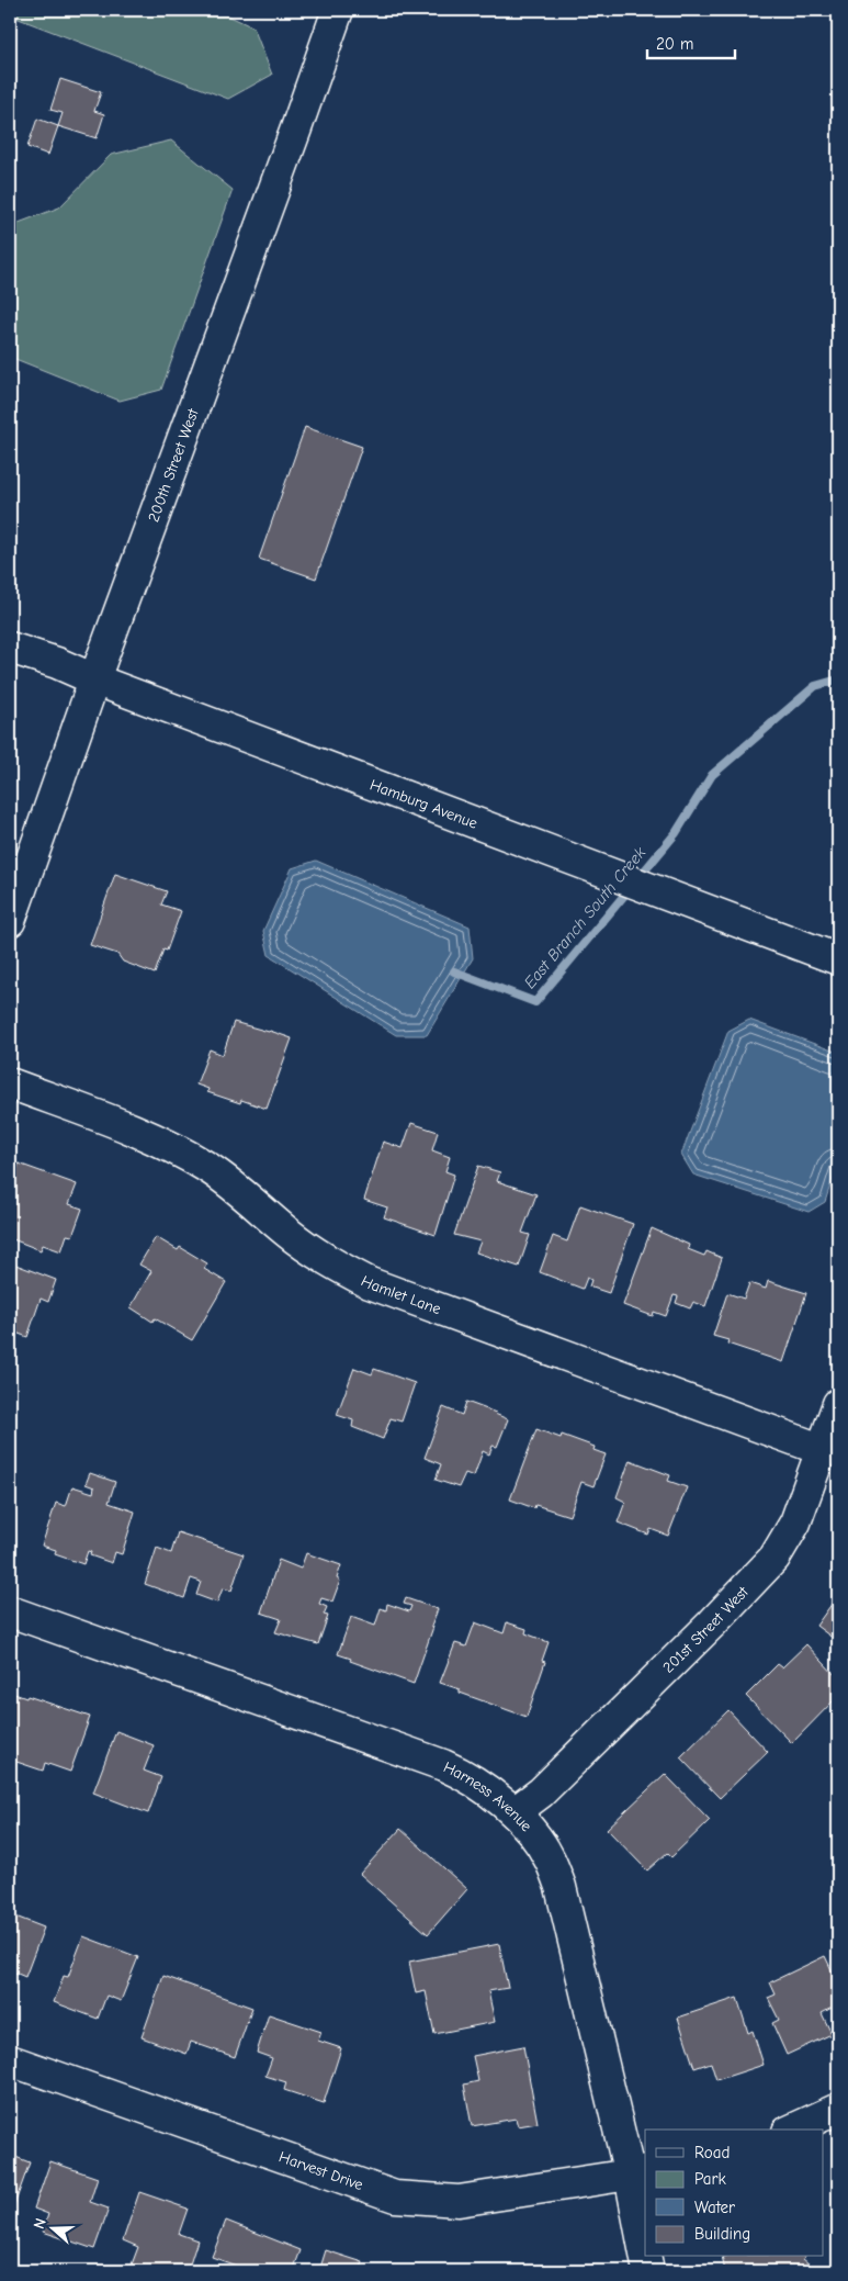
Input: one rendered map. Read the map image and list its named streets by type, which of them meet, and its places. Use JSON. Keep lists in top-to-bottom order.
{
  "streets": {
    "street": [
      "200th Street West",
      "Hamburg Avenue",
      "Hamlet Lane",
      "201st Street West",
      "Harness Avenue",
      "Harvest Drive"
    ]
  },
  "crossings": [
    ["200th Street West", "Hamburg Avenue"],
    ["Hamlet Lane", "201st Street West"],
    ["201st Street West", "Harness Avenue"],
    ["Harness Avenue", "Harvest Drive"]
  ],
  "water": ["East Branch South Creek"],
  "legend": [
    "Road",
    "Park",
    "Water",
    "Building"
  ],
  "scale_bar": "20 m",
  "north": "left"
}
